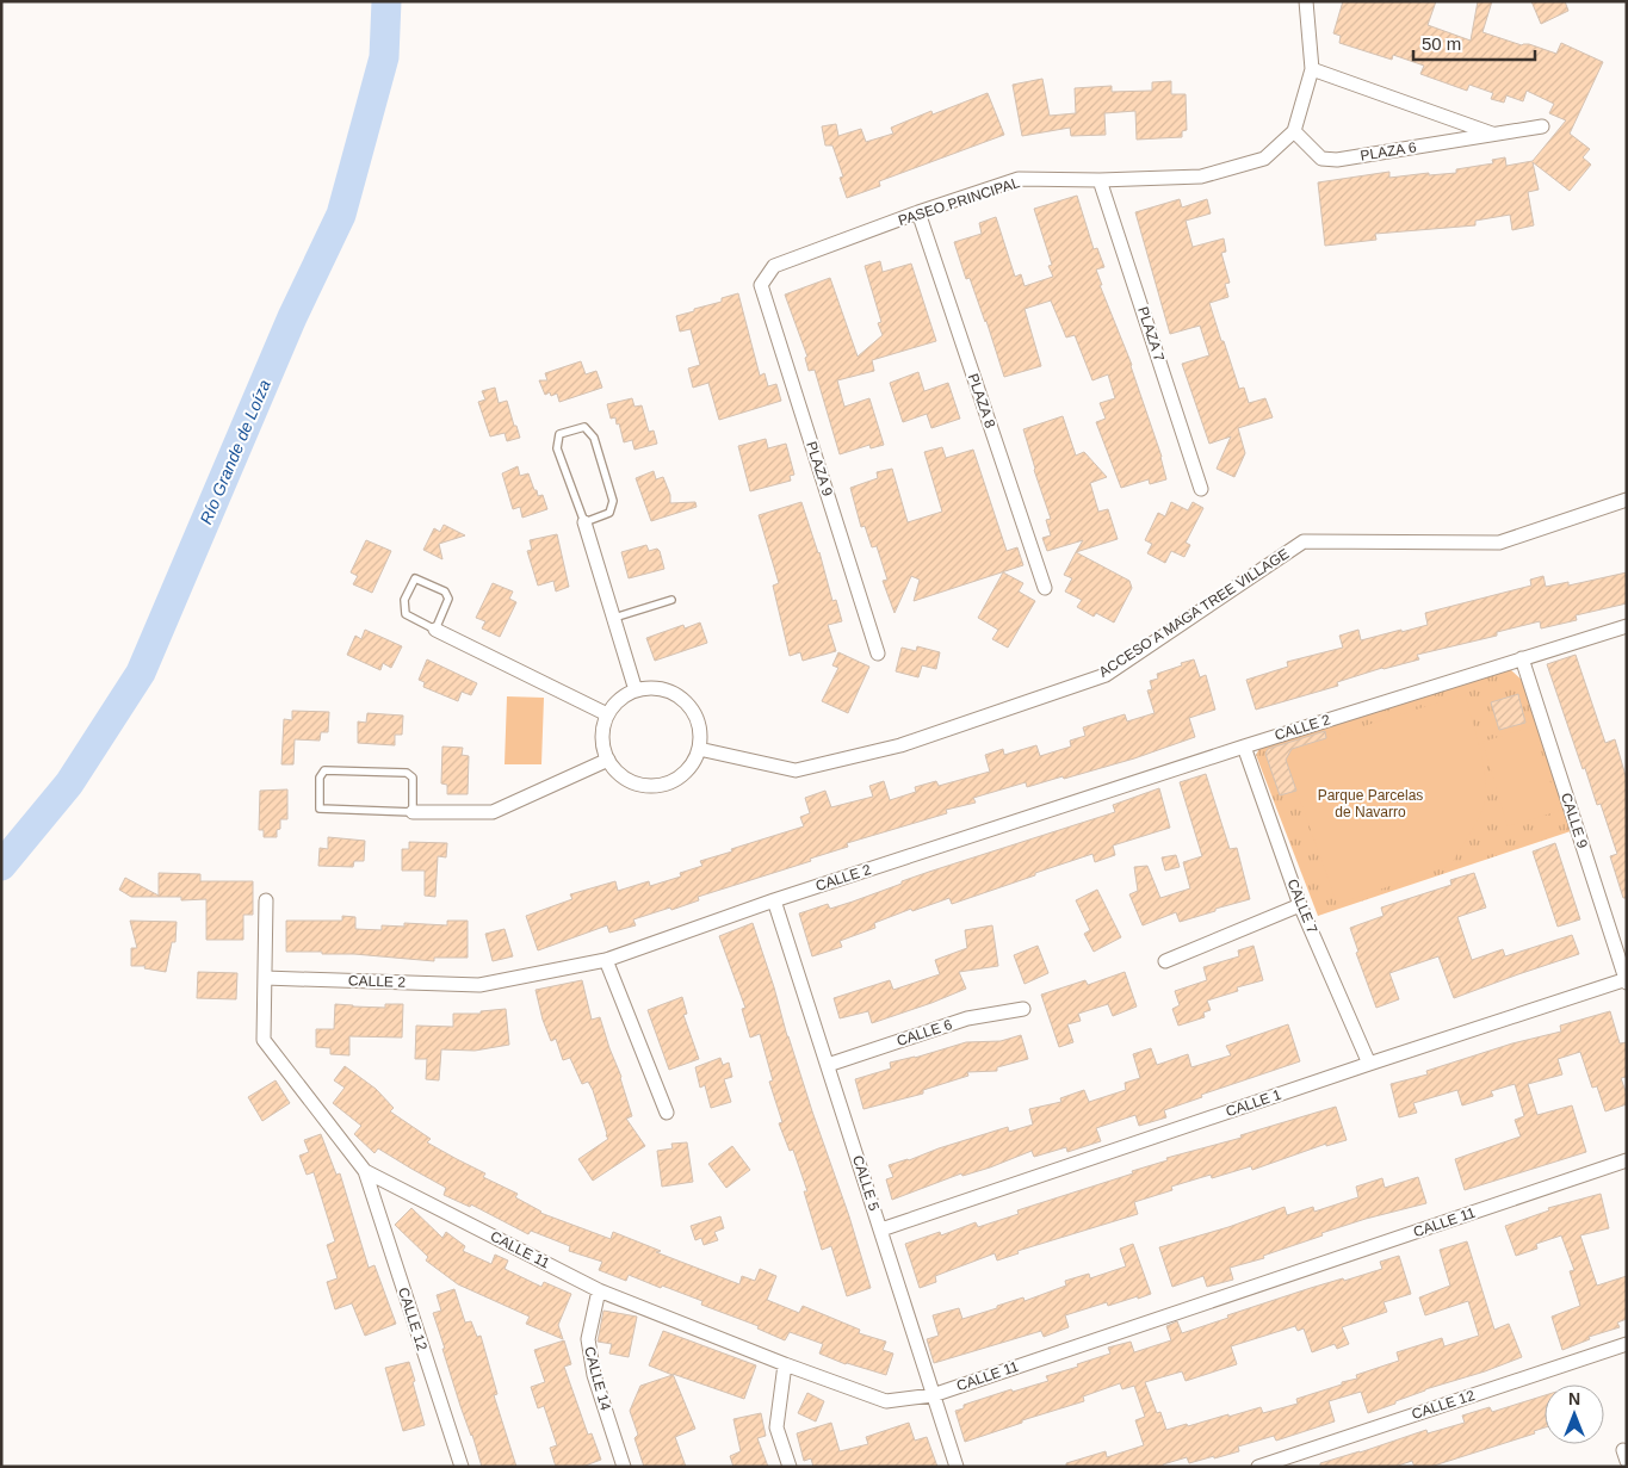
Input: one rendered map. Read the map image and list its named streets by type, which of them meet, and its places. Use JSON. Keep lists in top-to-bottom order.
{
  "streets": {
    "street": [
      "PLAZA 6",
      "PASEO PRINCIPAL",
      "PLAZA 7",
      "PLAZA 8",
      "PLAZA 9",
      "ACCESO A MAGA TREE VILLAGE",
      "CALLE 2",
      "CALLE 9",
      "CALLE 7",
      "CALLE 6",
      "CALLE 1",
      "CALLE 5",
      "CALLE 11",
      "CALLE 12",
      "CALLE 14"
    ]
  },
  "crossings": [
    ["PLAZA 6", "PASEO PRINCIPAL"],
    ["PASEO PRINCIPAL", "PLAZA 7"],
    ["PASEO PRINCIPAL", "PLAZA 8"],
    ["PASEO PRINCIPAL", "PLAZA 9"],
    ["CALLE 2", "CALLE 9"],
    ["CALLE 2", "CALLE 7"],
    ["CALLE 2", "CALLE 5"],
    ["CALLE 9", "CALLE 1"],
    ["CALLE 7", "CALLE 1"],
    ["CALLE 6", "CALLE 5"],
    ["CALLE 1", "CALLE 5"],
    ["CALLE 5", "CALLE 11"],
    ["CALLE 11", "CALLE 12"],
    ["CALLE 11", "CALLE 14"]
  ],
  "water": ["Río Grande de Loíza"],
  "parks": ["Parque Parcelas de Navarro"],
  "scale_bar": "50 m",
  "north": "top"
}
